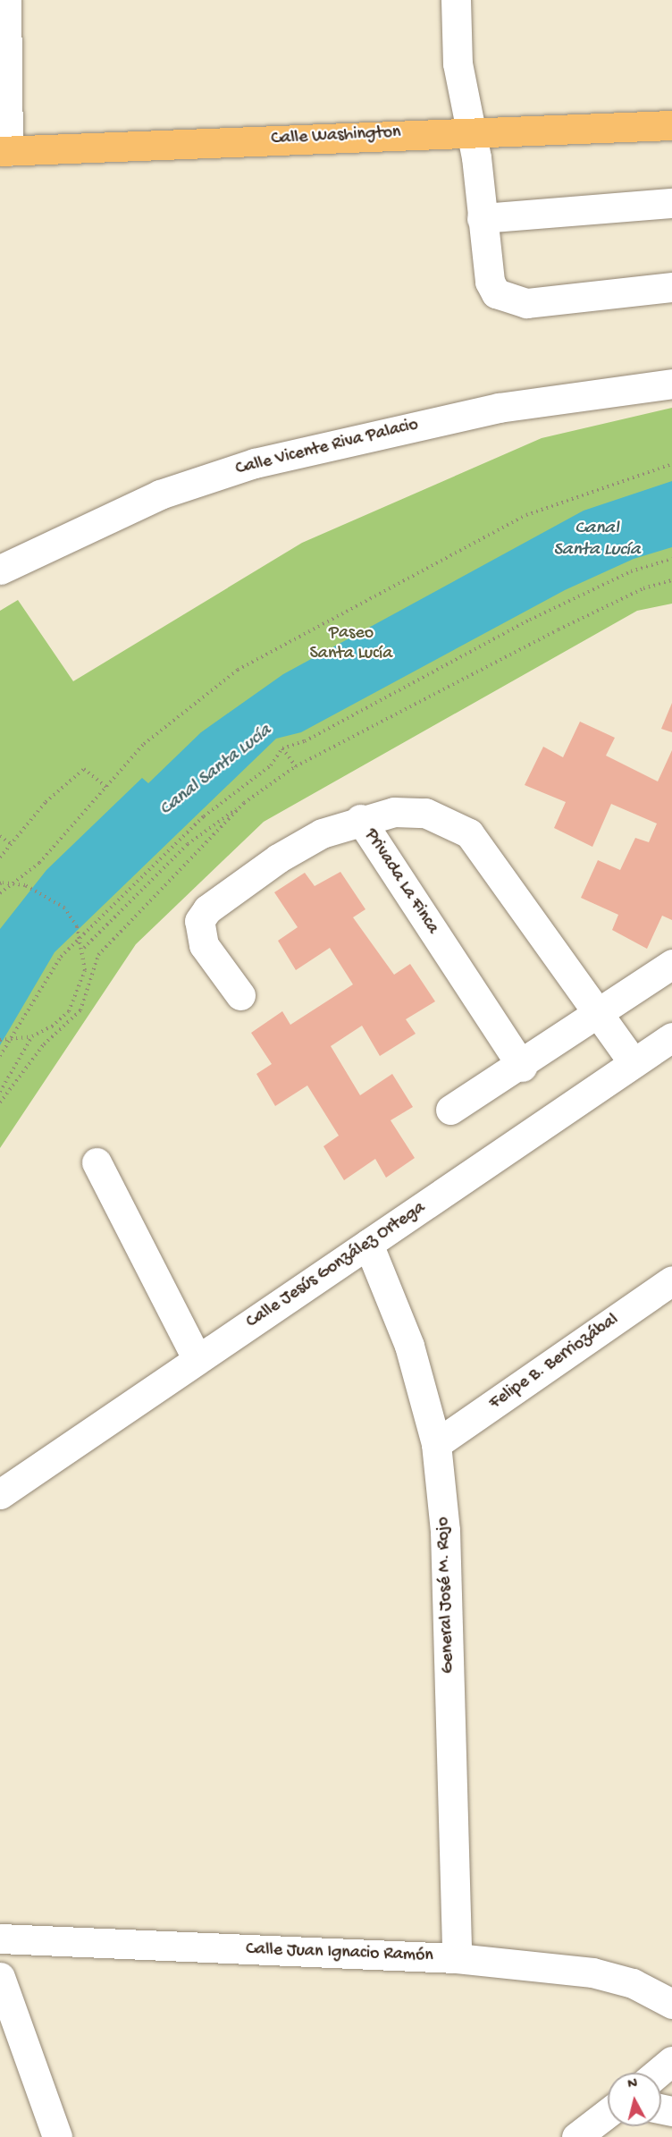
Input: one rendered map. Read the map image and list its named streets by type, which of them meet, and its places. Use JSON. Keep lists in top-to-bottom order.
{
  "streets": {
    "main road": ["Calle Washington"],
    "street": [
      "Calle Vicente Riva Palacio",
      "Privada La Finca",
      "Calle Jesús González Ortega",
      "Felipe B. Berriozábal",
      "General José M. Rojo",
      "Calle Juan Ignacio Ramón"
    ]
  },
  "crossings": [
    ["Privada La Finca", "Calle Jesús González Ortega"],
    ["Calle Jesús González Ortega", "General José M. Rojo"],
    ["Felipe B. Berriozábal", "General José M. Rojo"],
    ["General José M. Rojo", "Calle Juan Ignacio Ramón"]
  ],
  "water": ["Canal Santa Lucía"],
  "parks": ["Paseo Santa Lucía"],
  "north": "top"
}
